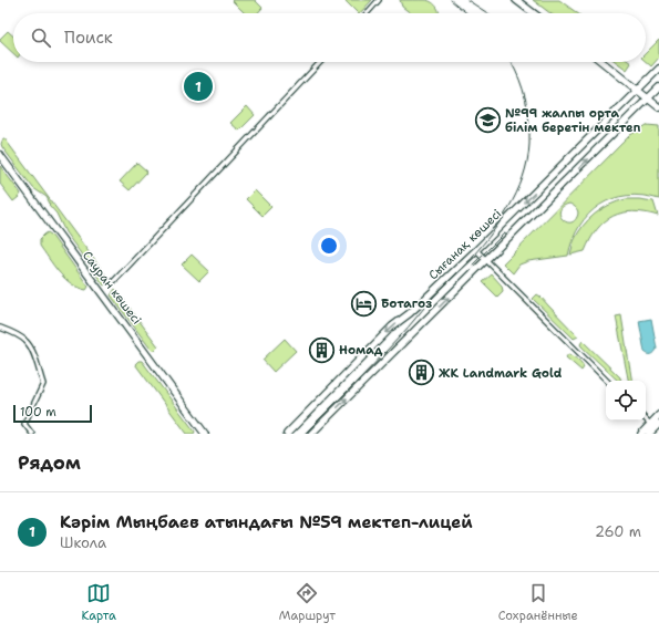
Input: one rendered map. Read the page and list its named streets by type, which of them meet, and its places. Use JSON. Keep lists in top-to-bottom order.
{
  "streets": {
    "main road": ["Сығанақ көшесі", "Сауран көшесі"]
  },
  "places": {
    "school or university": ["№99 жалпы орта білім беретін мектеп"],
    "hotel": ["Ботагоз"],
    "building": ["Номад", "ЖК Landmark Gold"]
  },
  "scale_bar": "100 m",
  "page": {
    "search": "Поиск",
    "pins": "1",
    "scale": "100 m",
    "heading": "Рядом",
    "list": [
      {
        "mark": "1",
        "name": "Кәрім Мыңбаев атындағы №59 мектеп-лицей",
        "note": "Школа",
        "value": "260 m"
      }
    ],
    "nav": ["Карта", "Маршрут", "Сохранённые"]
  }
}
